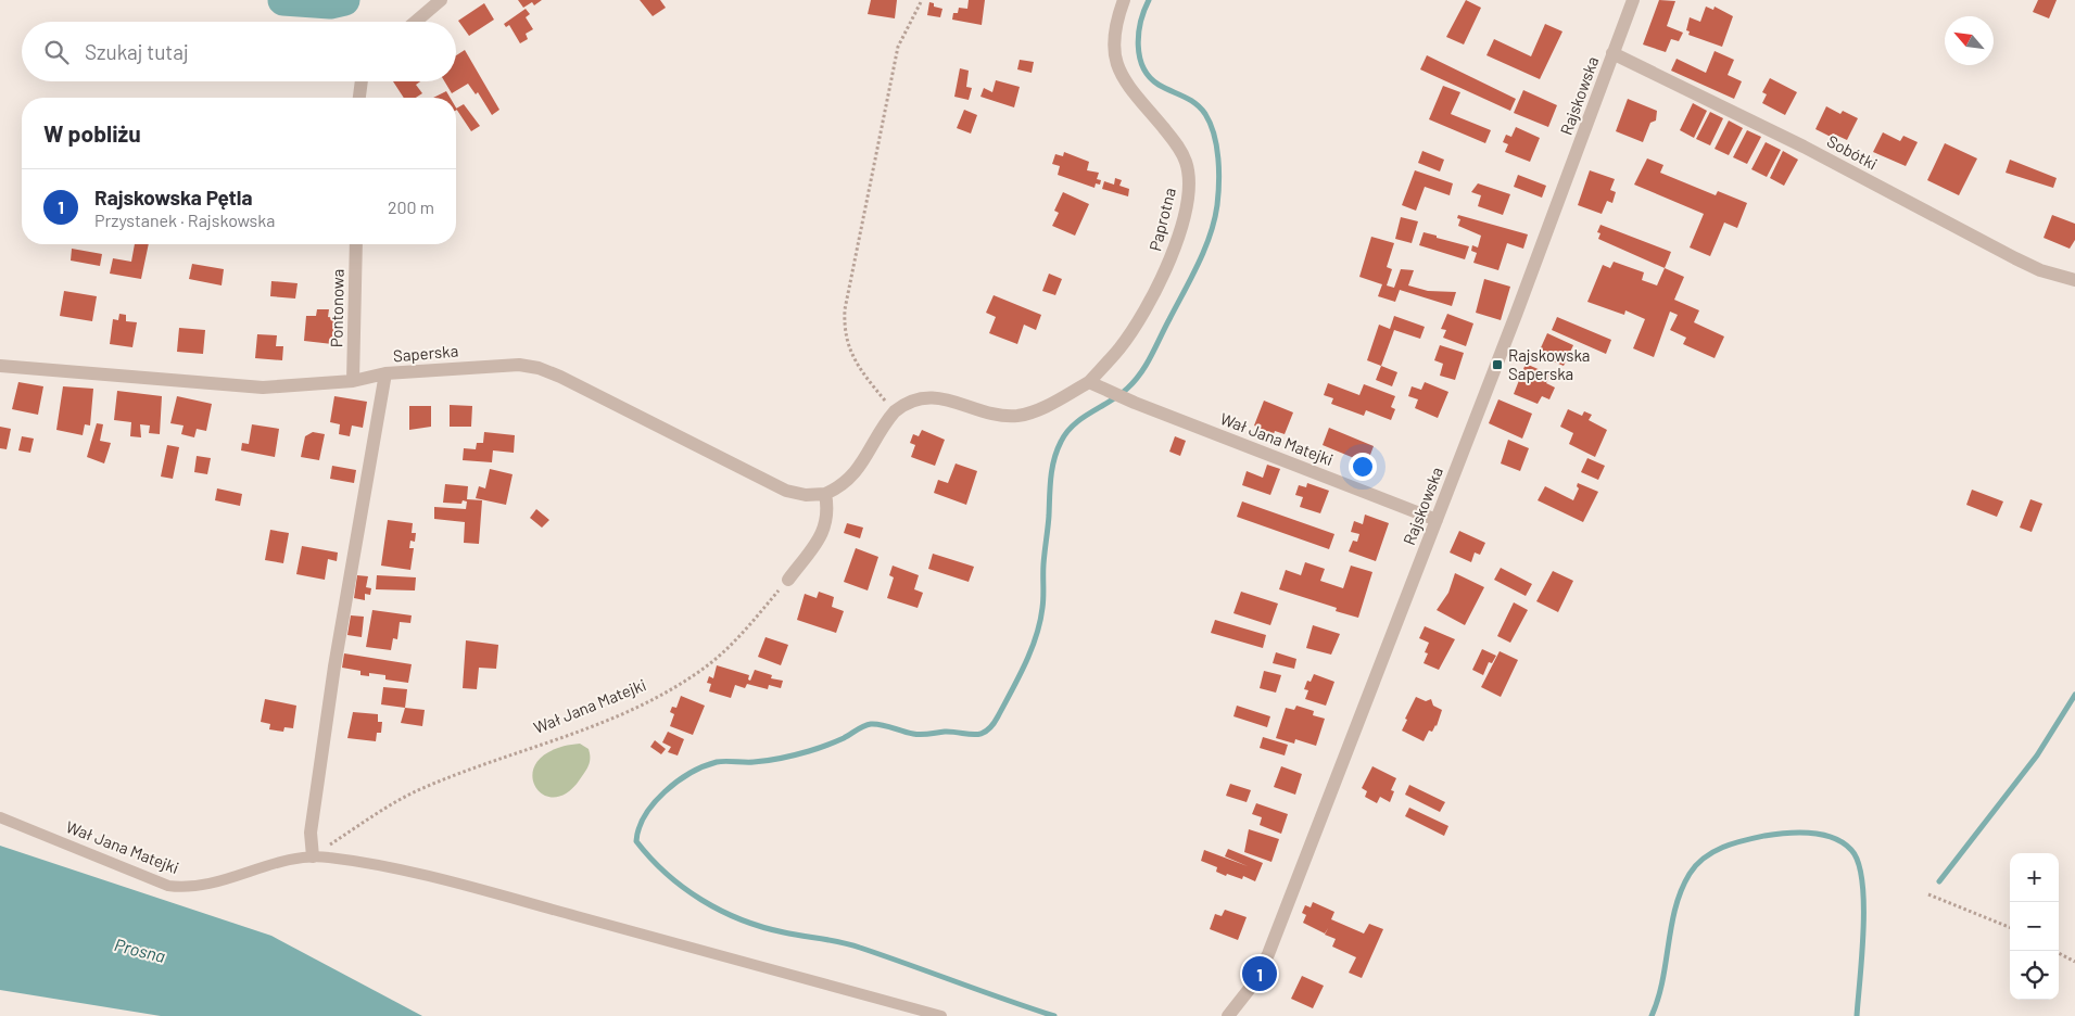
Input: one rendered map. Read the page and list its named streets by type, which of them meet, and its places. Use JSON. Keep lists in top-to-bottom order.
{
  "streets": {
    "street": [
      "Rajskowska",
      "Sobótki",
      "Paprotna",
      "Pontonowa",
      "Saperska",
      "Wał Jana Matejki"
    ]
  },
  "crossings": [
    ["Rajskowska", "Sobótki"],
    ["Rajskowska", "Wał Jana Matejki"],
    ["Paprotna", "Wał Jana Matejki"],
    ["Pontonowa", "Saperska"]
  ],
  "water": ["Prosna"],
  "places": {
    "transit": ["Rajskowska Saperska"]
  },
  "north": "top left",
  "page": {
    "search": "Szukaj tutaj",
    "heading": "W pobliżu",
    "list": [
      {
        "mark": "1",
        "name": "Rajskowska Pętla",
        "note": "Przystanek · Rajskowska",
        "value": "200 m"
      }
    ],
    "map_buttons": ["+", "−"],
    "pins": "1"
  }
}
